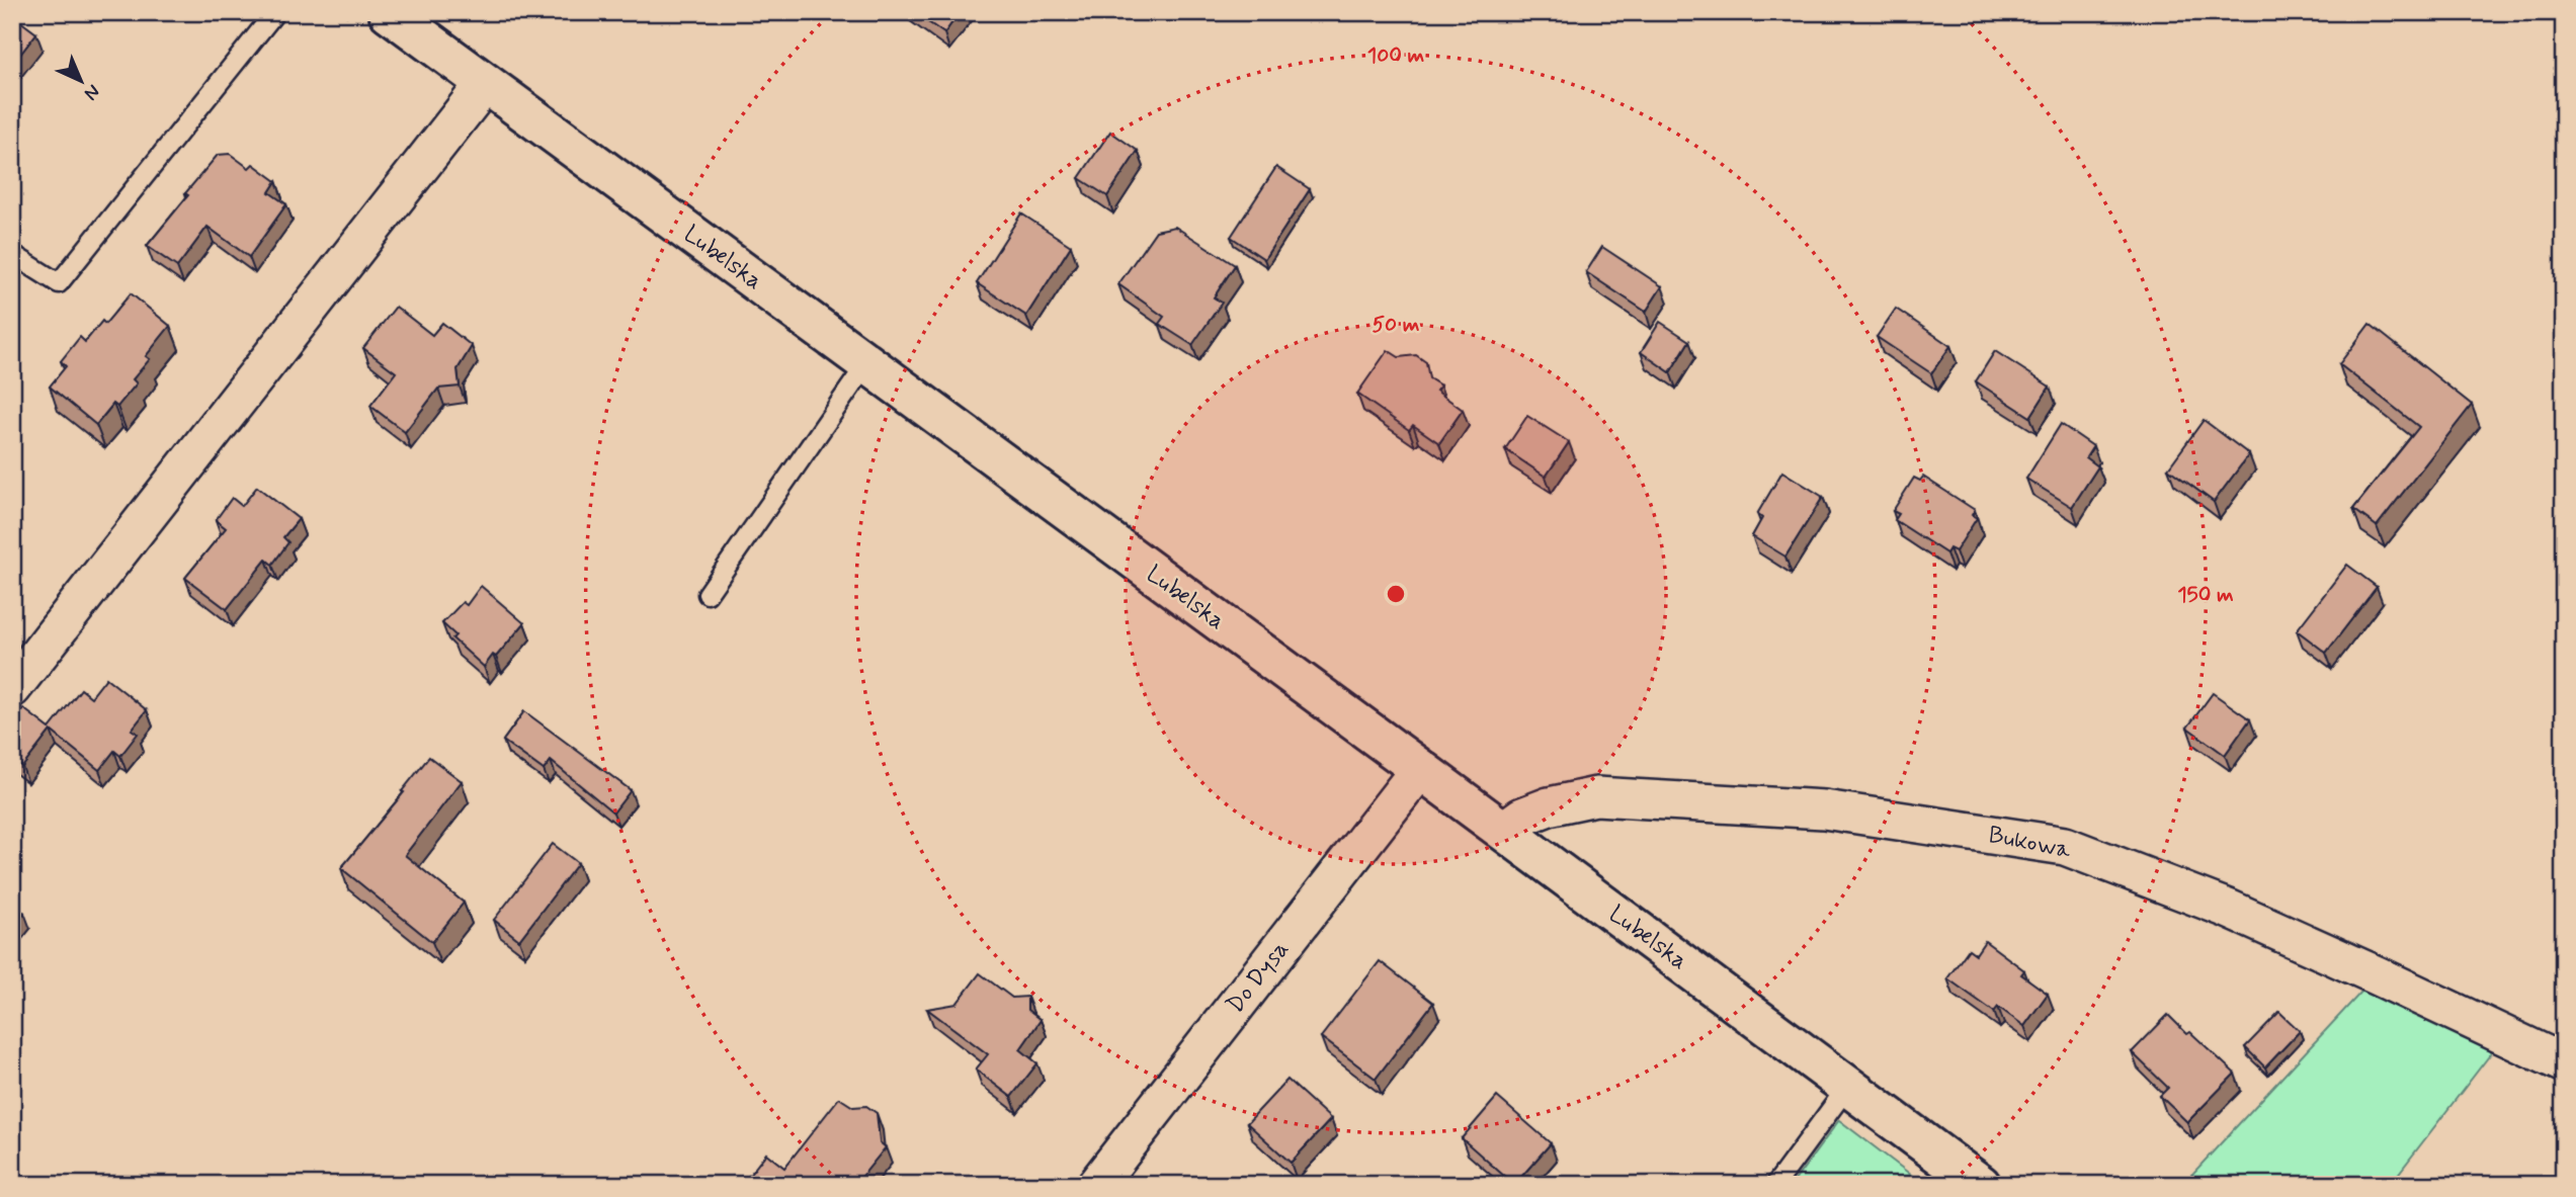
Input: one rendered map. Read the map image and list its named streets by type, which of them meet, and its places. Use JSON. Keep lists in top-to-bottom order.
{
  "streets": {
    "street": ["Lubelska", "Bukowa", "Do Dysa"]
  },
  "crossings": [
    ["Lubelska", "Bukowa"],
    ["Lubelska", "Do Dysa"]
  ],
  "north": "bottom right",
  "rings": ["100 m", "50 m", "150 m"]
}
